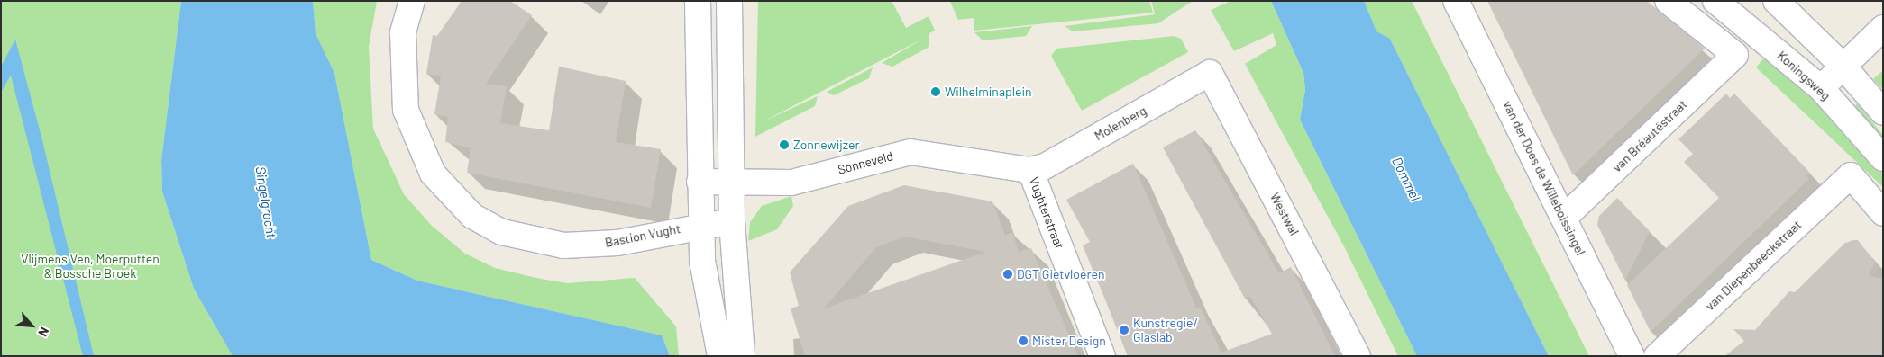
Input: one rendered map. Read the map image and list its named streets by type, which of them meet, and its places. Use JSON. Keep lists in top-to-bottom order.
{
  "streets": {
    "street": [
      "Koningsweg",
      "Molenberg",
      "van Bréautéstraat",
      "Sonneveld",
      "van der Does de Willeboissingel",
      "Vughterstraat",
      "Westwal",
      "Bastion Vught",
      "van Diepenbeeckstraat"
    ]
  },
  "crossings": [
    ["Molenberg", "Sonneveld"],
    ["Molenberg", "Vughterstraat"],
    ["Molenberg", "Westwal"],
    ["van Bréautéstraat", "van der Does de Willeboissingel"],
    ["Sonneveld", "Vughterstraat"]
  ],
  "water": ["Dommel", "Singelgracht"],
  "parks": ["Vlijmens Ven, Moerputten & Bossche Broek"],
  "places": [
    "Wilhelminaplein",
    "Zonnewijzer",
    "DGT Gietvloeren",
    "Kunstregie/ Glaslab",
    "Mister Design"
  ],
  "north": "bottom right"
}
